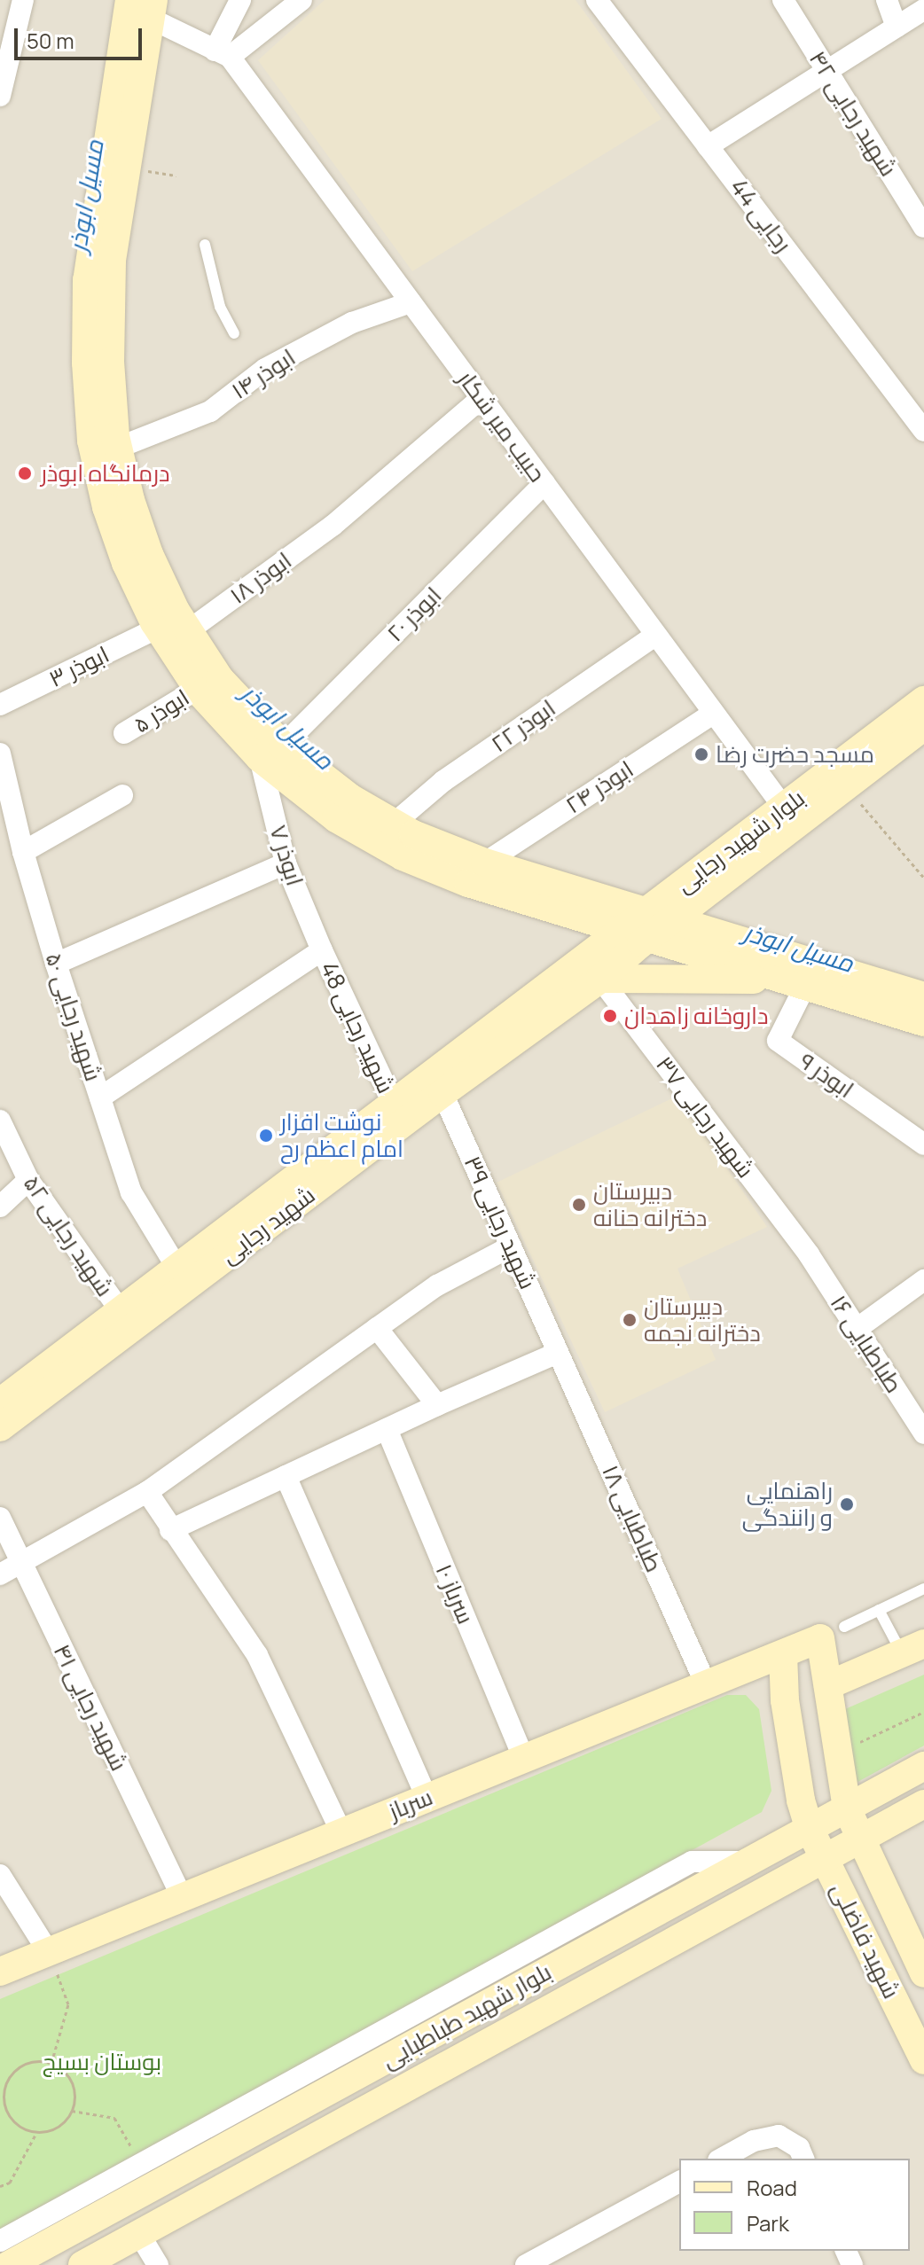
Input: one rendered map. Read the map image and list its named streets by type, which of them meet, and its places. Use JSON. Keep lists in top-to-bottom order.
{
  "streets": {
    "main road": [
      "بلوار شهید رجایی",
      "شهید رجایی",
      "سرباز",
      "شهید فاضلی",
      "بلوار شهید طباطبایی"
    ],
    "street": [
      "شهید رجایی ۴۲",
      "رجایی 44",
      "ابوذر ۱۴",
      "حبیب میر شکار",
      "ابوذر ۱۸",
      "ابوذر ۲۰",
      "ابوذر ۳",
      "ابوذر ۵",
      "ابوذر ۲۲",
      "ابوذر ۲۴",
      "ابوذر ۷",
      "شهید رجایی ۵۰",
      "شهید رجایی 48",
      "ابوذر ۹",
      "شهید رجایی ۳۷",
      "شهید رجایی ۳۹",
      "شهید رجایی ۵۲",
      "طباطبایی ۱۶",
      "طباطبایی ۱۸",
      "سرباز ۱۰",
      "شهید رجایی ۴۱"
    ]
  },
  "crossings": [
    ["ابوذر ۱۴", "حبیب میر شکار"],
    ["حبیب میر شکار", "ابوذر ۱۸"],
    ["حبیب میر شکار", "ابوذر ۲۰"],
    ["حبیب میر شکار", "ابوذر ۲۲"],
    ["حبیب میر شکار", "ابوذر ۲۴"],
    ["حبیب میر شکار", "بلوار شهید رجایی"],
    ["ابوذر ۲۰", "ابوذر ۷"],
    ["بلوار شهید رجایی", "شهید رجایی"],
    ["ابوذر ۷", "شهید رجایی 48"],
    ["شهید رجایی ۵۰", "شهید رجایی"],
    ["شهید رجایی 48", "شهید رجایی"],
    ["شهید رجایی ۳۷", "شهید رجایی"],
    ["شهید رجایی ۳۷", "طباطبایی ۱۶"],
    ["شهید رجایی ۳۹", "شهید رجایی"],
    ["شهید رجایی ۳۹", "طباطبایی ۱۸"],
    ["شهید رجایی", "شهید رجایی ۵۲"],
    ["طباطبایی ۱۸", "سرباز"],
    ["سرباز ۱۰", "سرباز"],
    ["شهید رجایی ۴۱", "سرباز"],
    ["سرباز", "شهید فاضلی"],
    ["شهید فاضلی", "بلوار شهید طباطبایی"]
  ],
  "water": ["مسیل ابوذر"],
  "parks": ["بوستان بسیج"],
  "places": [
    "درمانگاه ابوذر",
    "مسجد حضرت رضا",
    "داروخانه زاهدان",
    "نوشت افزار امام اعظم رح",
    "دبیرستان دخترانه حنانه",
    "دبیرستان دخترانه نجمه",
    "راهنمایی و رانندگی"
  ],
  "legend": ["Road", "Park"],
  "scale_bar": "50 m"
}
